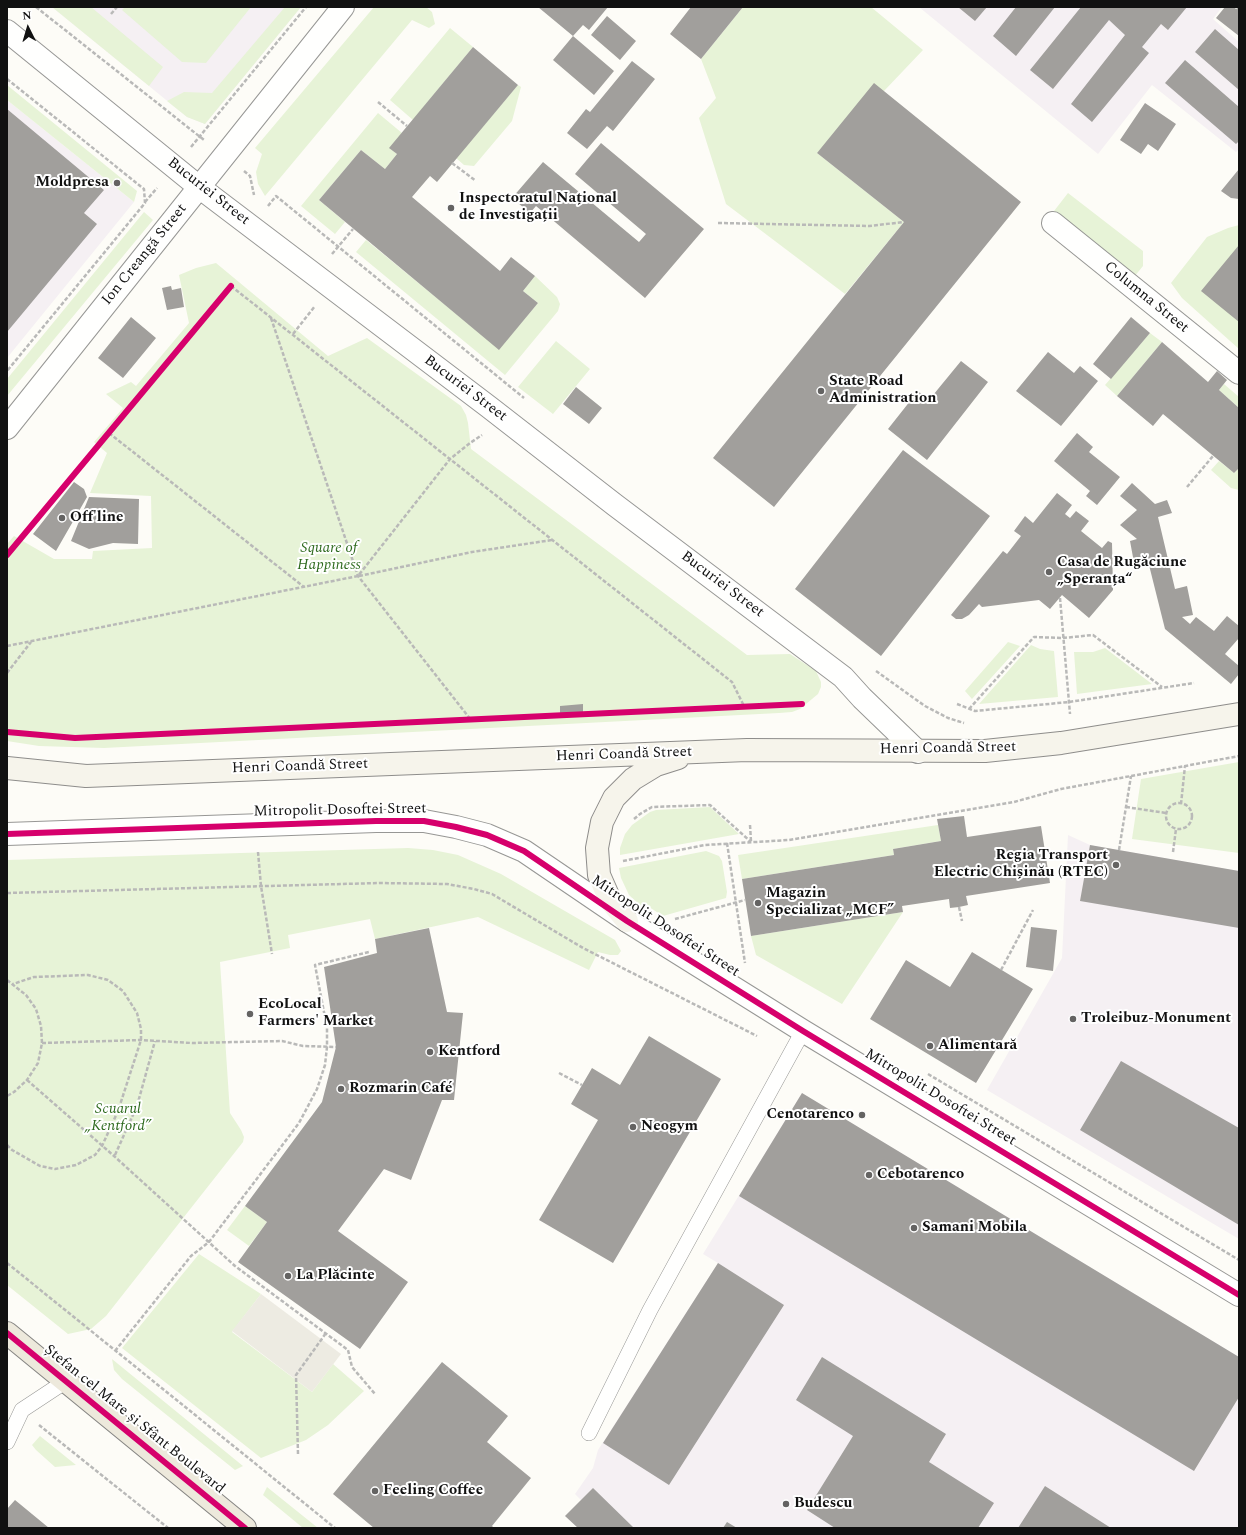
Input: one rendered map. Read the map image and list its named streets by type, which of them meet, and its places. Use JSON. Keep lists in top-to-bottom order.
{
  "streets": {
    "main road": ["Henri Coandă Street", "Ștefan cel Mare și Sfânt Boulevard"],
    "street": [
      "Bucuriei Street",
      "Ion Creangă Street",
      "Columna Street",
      "Mitropolit Dosoftei Street"
    ]
  },
  "crossings": [
    ["Bucuriei Street", "Ion Creangă Street"],
    ["Bucuriei Street", "Henri Coandă Street"]
  ],
  "parks": ["Square of Happiness", "Scuarul „Kentford”"],
  "places": [
    "Moldpresa",
    "Inspectoratul Național de Investigații",
    "State Road Administration",
    "Off'line",
    "Casa de Rugăciune „Speranța“",
    "Regia Transport Electric Chișinău (RTEC)",
    "Magazin Specializat „MCF”",
    "EcoLocal Farmers' Market",
    "Troleibuz-Monument",
    "Alimentară",
    "Kentford",
    "Rozmarin Café",
    "Cenotarenco",
    "Neogym",
    "Cebotarenco",
    "Samani Mobila",
    "La Plăcinte",
    "Feeling Coffee",
    "Budescu"
  ],
  "north": "top"
}
